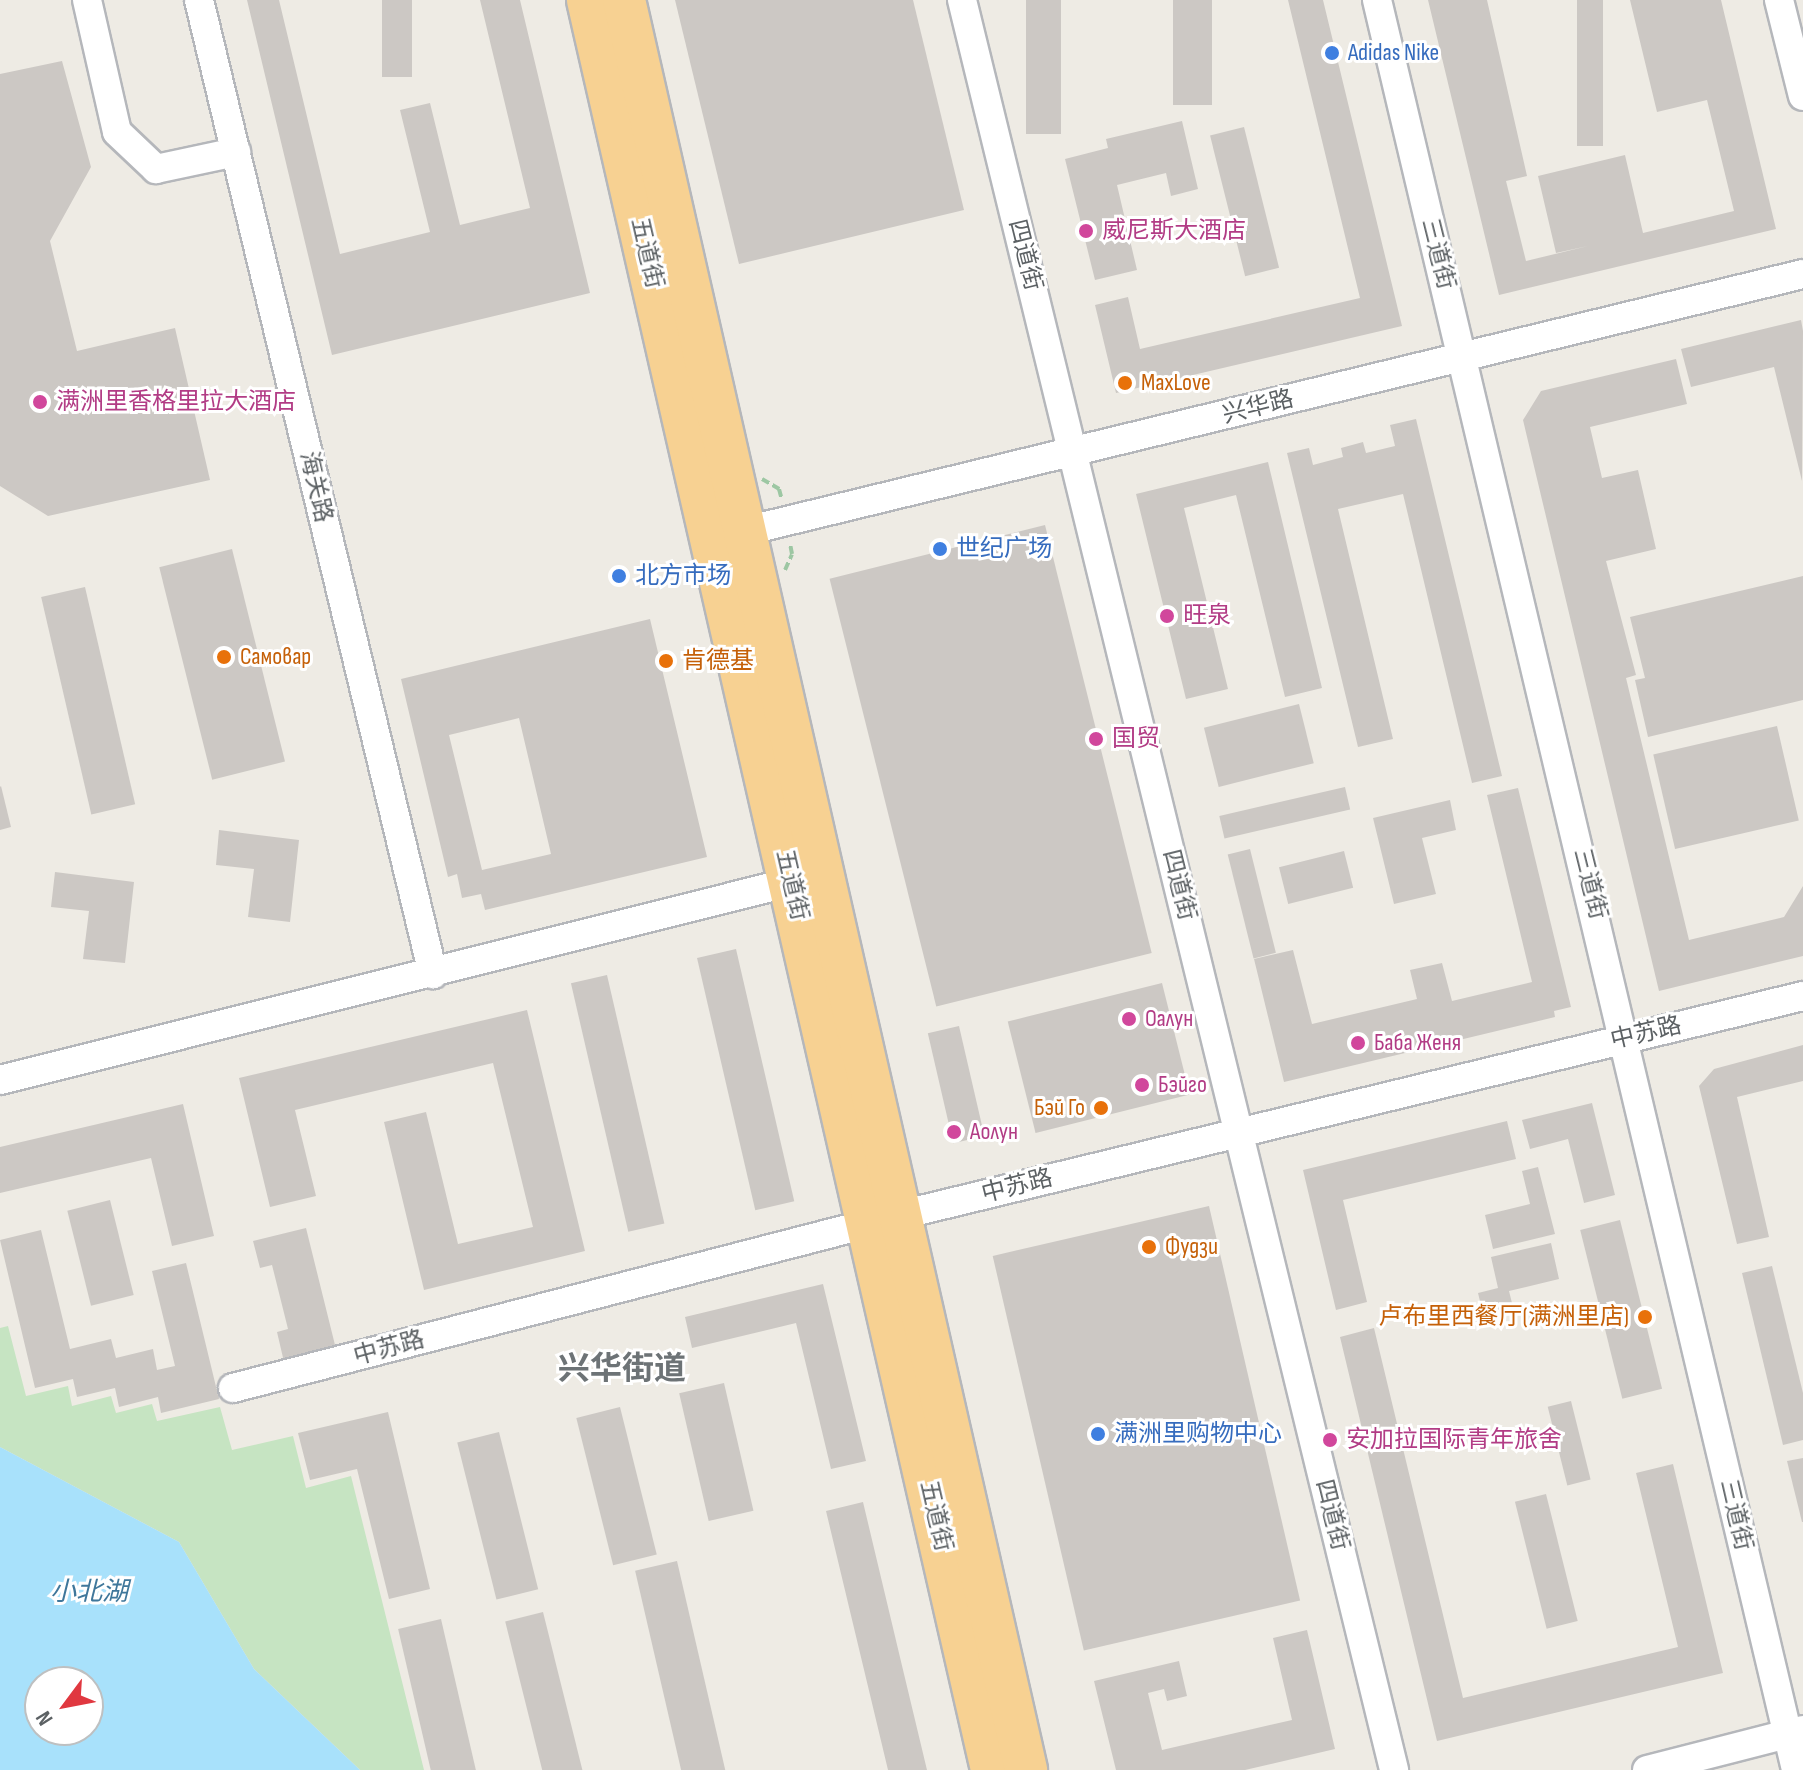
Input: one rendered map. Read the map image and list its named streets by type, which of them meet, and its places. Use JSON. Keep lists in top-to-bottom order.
{
  "streets": {
    "highway": ["五道街"],
    "street": [
      "三道街",
      "四道街",
      "兴华路",
      "海关路",
      "中苏路"
    ]
  },
  "crossings": [
    ["五道街", "兴华路"],
    ["五道街", "中苏路"],
    ["三道街", "兴华路"],
    ["三道街", "中苏路"],
    ["四道街", "兴华路"],
    ["四道街", "中苏路"]
  ],
  "districts": ["兴华街道"],
  "water": ["小北湖"],
  "places": [
    "Adidas Nike",
    "威尼斯大酒店",
    "MaxLove",
    "满洲里香格里拉大酒店",
    "世纪广场",
    "北方市场",
    "旺泉",
    "Самовар",
    "肯德基",
    "国贸",
    "Оалун",
    "Баба Женя",
    "Бэйго",
    "Бэй Го",
    "Аолун",
    "Фудзи",
    "卢布里西餐厅(满洲里店)",
    "满洲里购物中心",
    "安加拉国际青年旅舍"
  ],
  "north": "bottom left"
}
